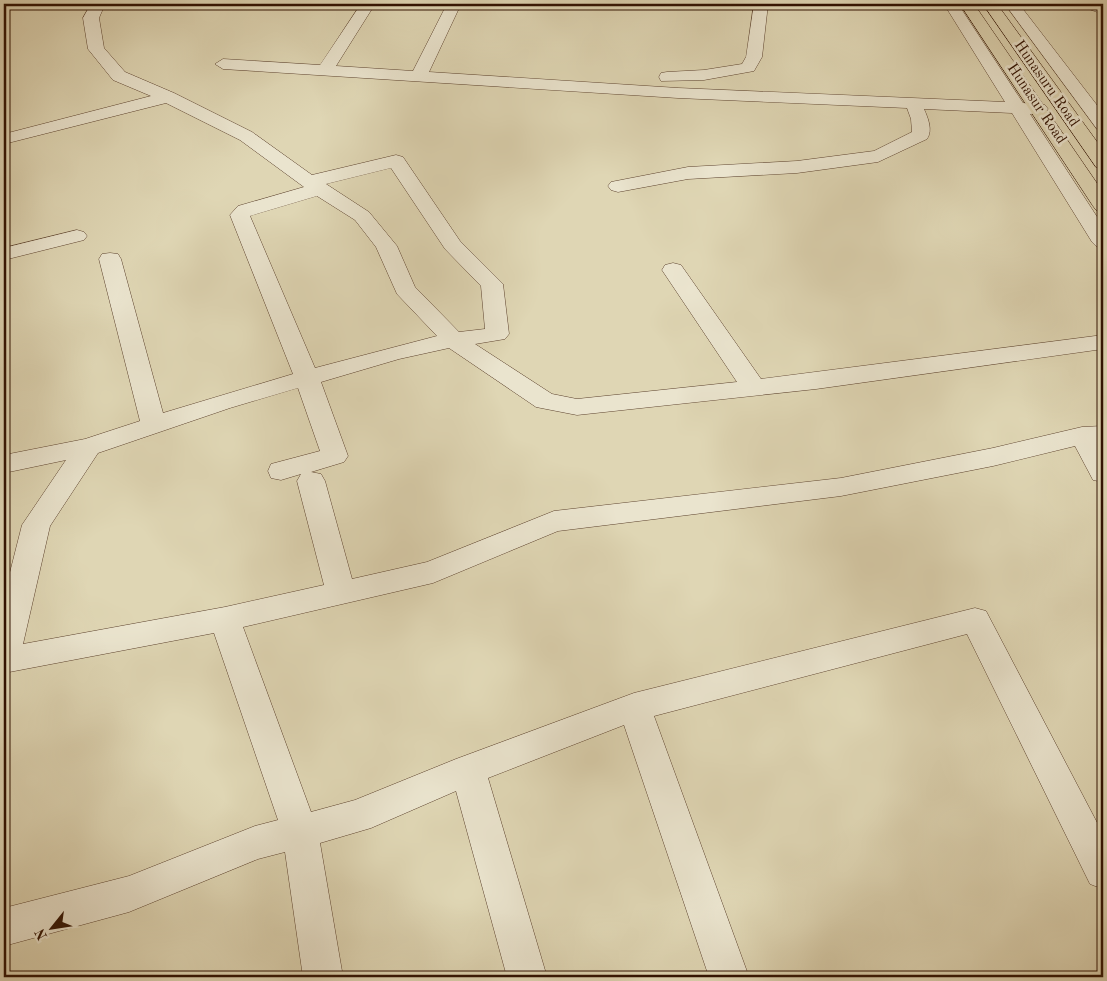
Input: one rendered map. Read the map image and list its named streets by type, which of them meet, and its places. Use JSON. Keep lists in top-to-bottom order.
{
  "streets": {
    "highway": ["Hunasuru Road", "Hunasur Road"]
  },
  "north": "bottom left"
}
